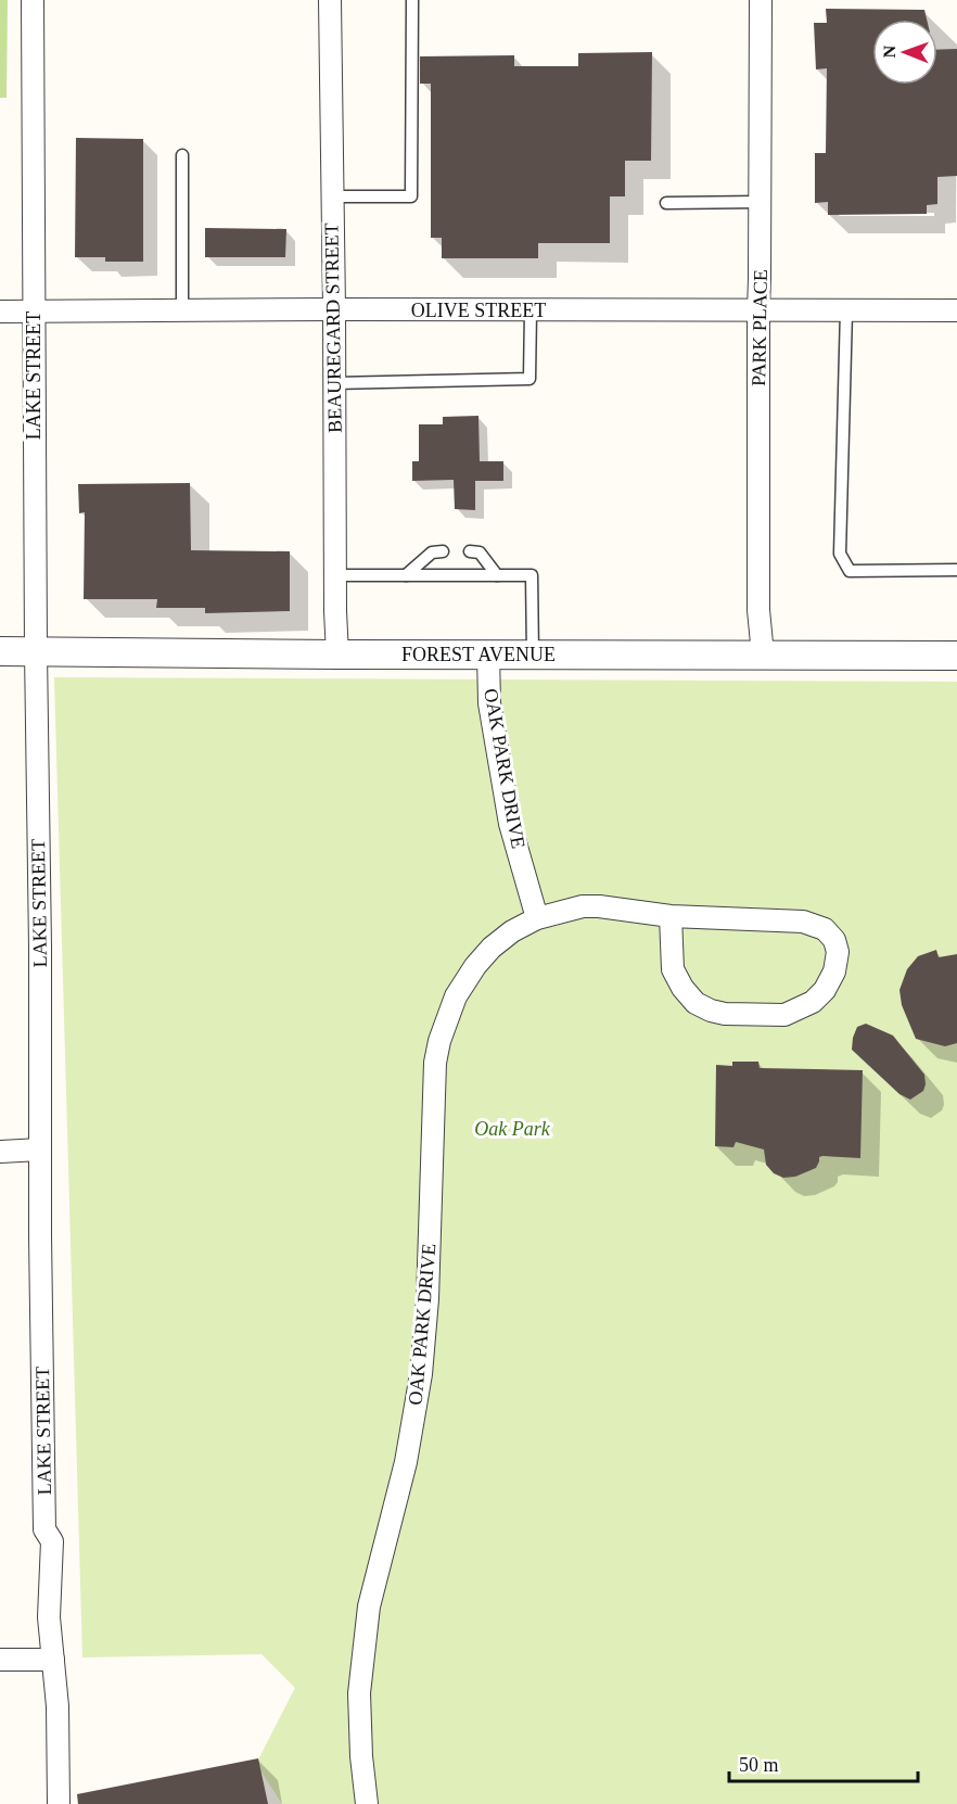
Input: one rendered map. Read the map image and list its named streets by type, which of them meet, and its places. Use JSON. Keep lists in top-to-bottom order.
{
  "streets": {
    "street": [
      "OLIVE STREET",
      "BEAUREGARD STREET",
      "PARK PLACE",
      "LAKE STREET",
      "FOREST AVENUE",
      "OAK PARK DRIVE"
    ]
  },
  "crossings": [
    ["OLIVE STREET", "BEAUREGARD STREET"],
    ["OLIVE STREET", "PARK PLACE"],
    ["OLIVE STREET", "LAKE STREET"],
    ["BEAUREGARD STREET", "FOREST AVENUE"],
    ["PARK PLACE", "FOREST AVENUE"],
    ["LAKE STREET", "FOREST AVENUE"],
    ["FOREST AVENUE", "OAK PARK DRIVE"]
  ],
  "parks": ["Oak Park"],
  "scale_bar": "50 m",
  "north": "left"
}
